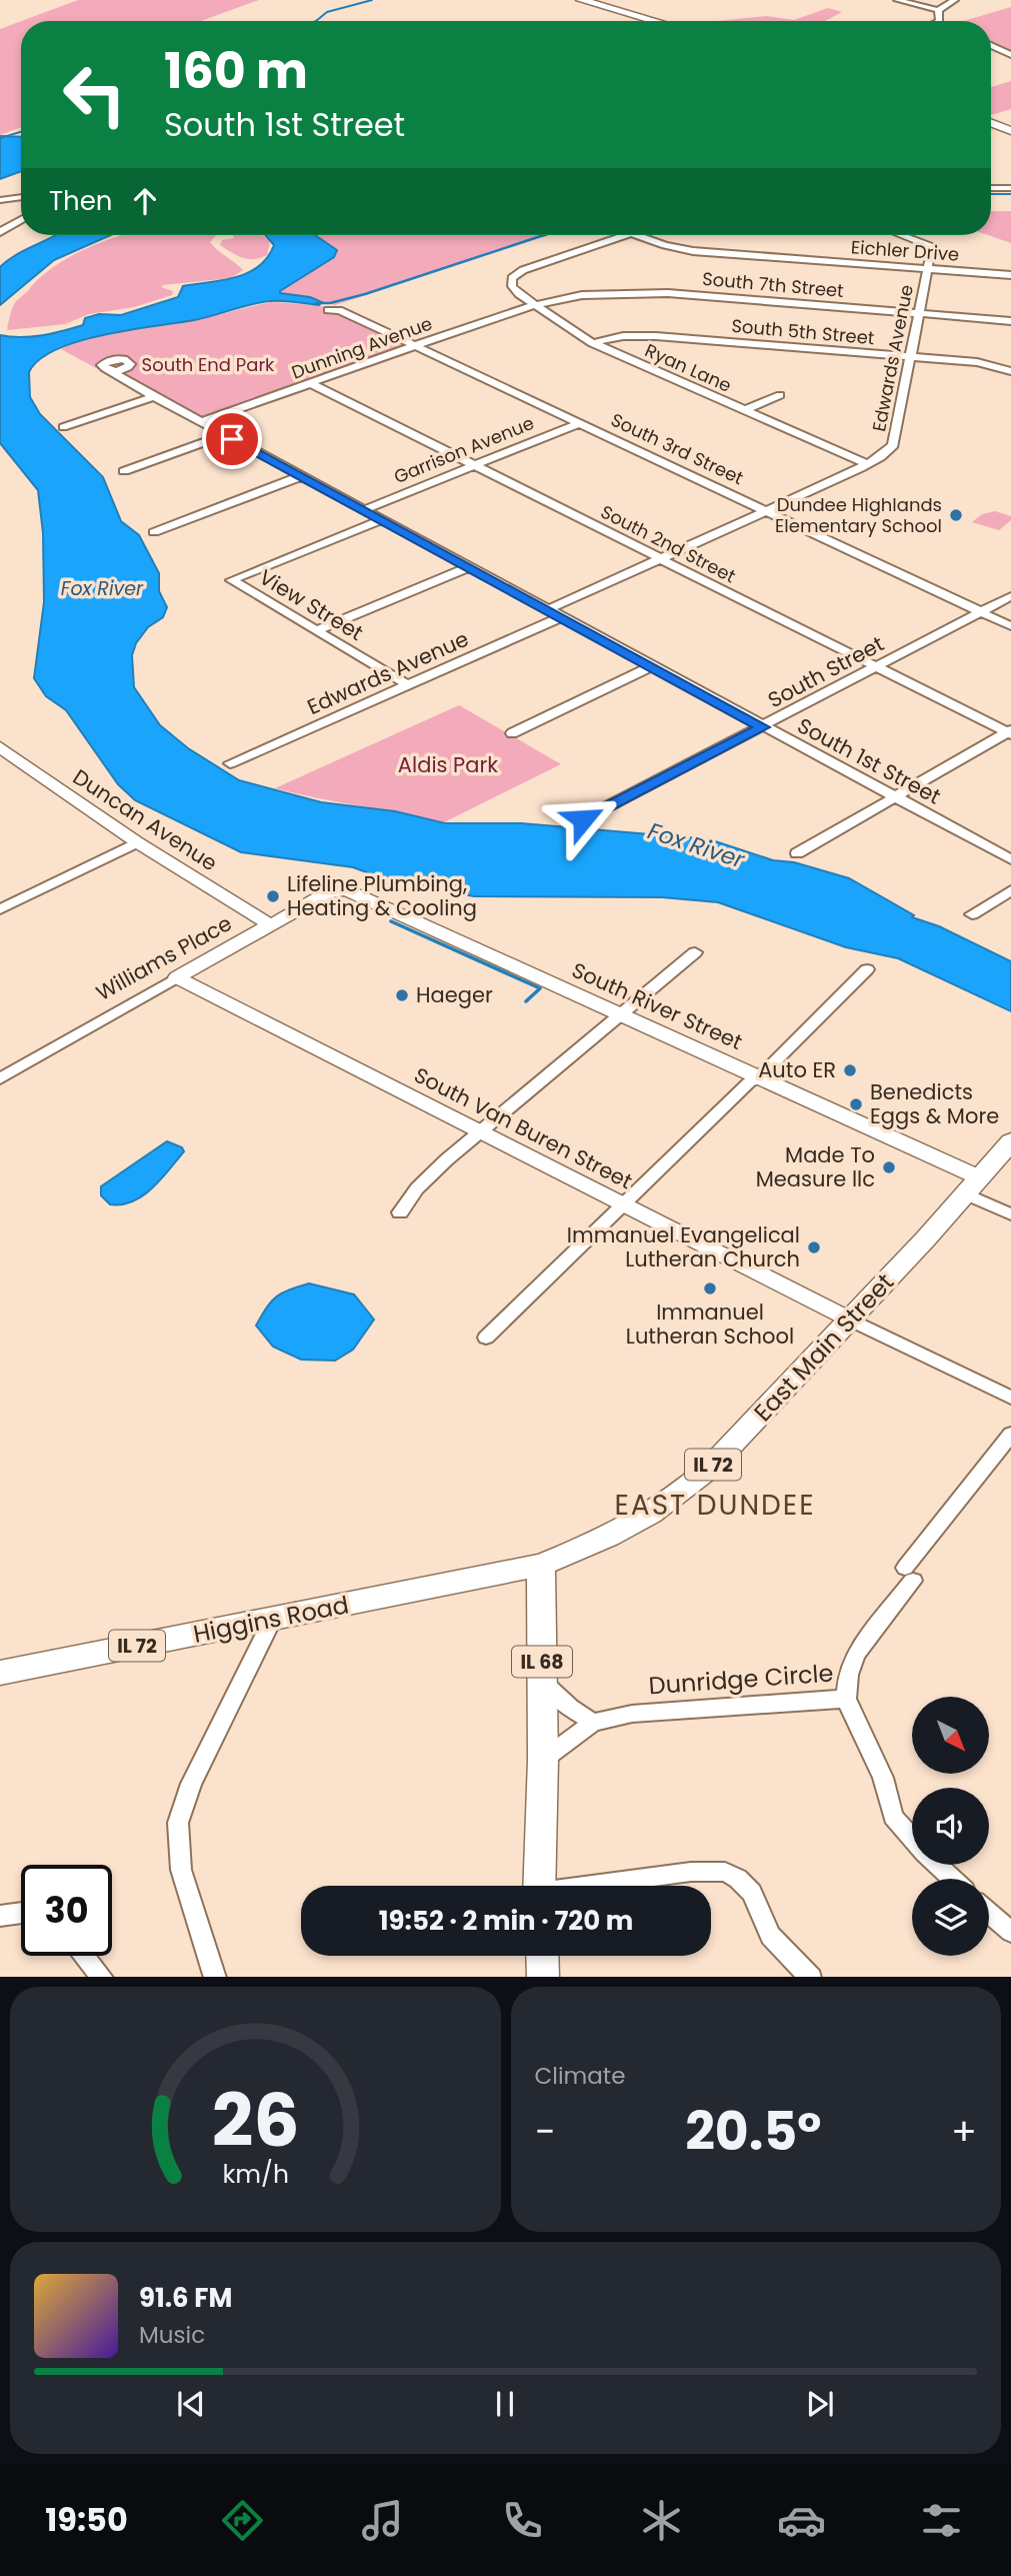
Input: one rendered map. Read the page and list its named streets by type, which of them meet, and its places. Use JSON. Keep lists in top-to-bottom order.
{
  "streets": {
    "main road": [
      "East Main Street",
      "IL 72",
      "Higgins Road",
      "IL 68"
    ],
    "street": [
      "Eichler Drive",
      "South 7th Street",
      "South 5th Street",
      "Dunning Avenue",
      "Edwards Avenue",
      "Ryan Lane",
      "South 3rd Street",
      "Garrison Avenue",
      "South 2nd Street",
      "View Street",
      "South Street",
      "South 1st Street",
      "Duncan Avenue",
      "Williams Place",
      "South River Street",
      "South Van Buren Street",
      "Dunridge Circle"
    ]
  },
  "crossings": [
    ["Eichler Drive", "Edwards Avenue"],
    ["South 7th Street", "Dunning Avenue"],
    ["South 7th Street", "Edwards Avenue"],
    ["South 7th Street", "Ryan Lane"],
    ["South 5th Street", "Edwards Avenue"],
    ["South 5th Street", "Ryan Lane"],
    ["Dunning Avenue", "Ryan Lane"],
    ["Dunning Avenue", "South 3rd Street"],
    ["Dunning Avenue", "South 2nd Street"],
    ["Edwards Avenue", "Ryan Lane"],
    ["Edwards Avenue", "South 3rd Street"],
    ["Edwards Avenue", "South 2nd Street"],
    ["Edwards Avenue", "View Street"],
    ["Edwards Avenue", "South 1st Street"],
    ["South 3rd Street", "Garrison Avenue"],
    ["South 3rd Street", "South Street"],
    ["Garrison Avenue", "South 2nd Street"],
    ["South 2nd Street", "South Street"],
    ["South Street", "South 1st Street"],
    ["Duncan Avenue", "Williams Place"],
    ["Williams Place", "South River Street"],
    ["Williams Place", "South Van Buren Street"],
    ["South River Street", "East Main Street"],
    ["South Van Buren Street", "East Main Street"],
    ["East Main Street", "Higgins Road"],
    ["East Main Street", "IL 68"],
    ["Higgins Road", "IL 68"],
    ["IL 68", "Dunridge Circle"]
  ],
  "districts": ["EAST DUNDEE"],
  "water": ["Fox River"],
  "parks": ["South End Park", "Aldis Park"],
  "places": [
    "Dundee Highlands Elementary School",
    "Lifeline Plumbing, Heating & Cooling",
    "Haeger",
    "Auto ER",
    "Benedicts Eggs & More",
    "Made To Measure llc",
    "Immanuel Evangelical Lutheran Church",
    "Immanuel Lutheran School"
  ],
  "north": "bottom right",
  "page": {
    "turn": ["160 m", "South 1st Street"],
    "then": "Then",
    "limit": "30",
    "trip": "19:52 · 2 min · 720 m",
    "tile": "Climate",
    "heat": ["−", "20.5°", "+"],
    "song": ["91.6 FM", "Music"],
    "tabs": "19:50",
    "gauge": ["26", "km/h"]
  }
}
